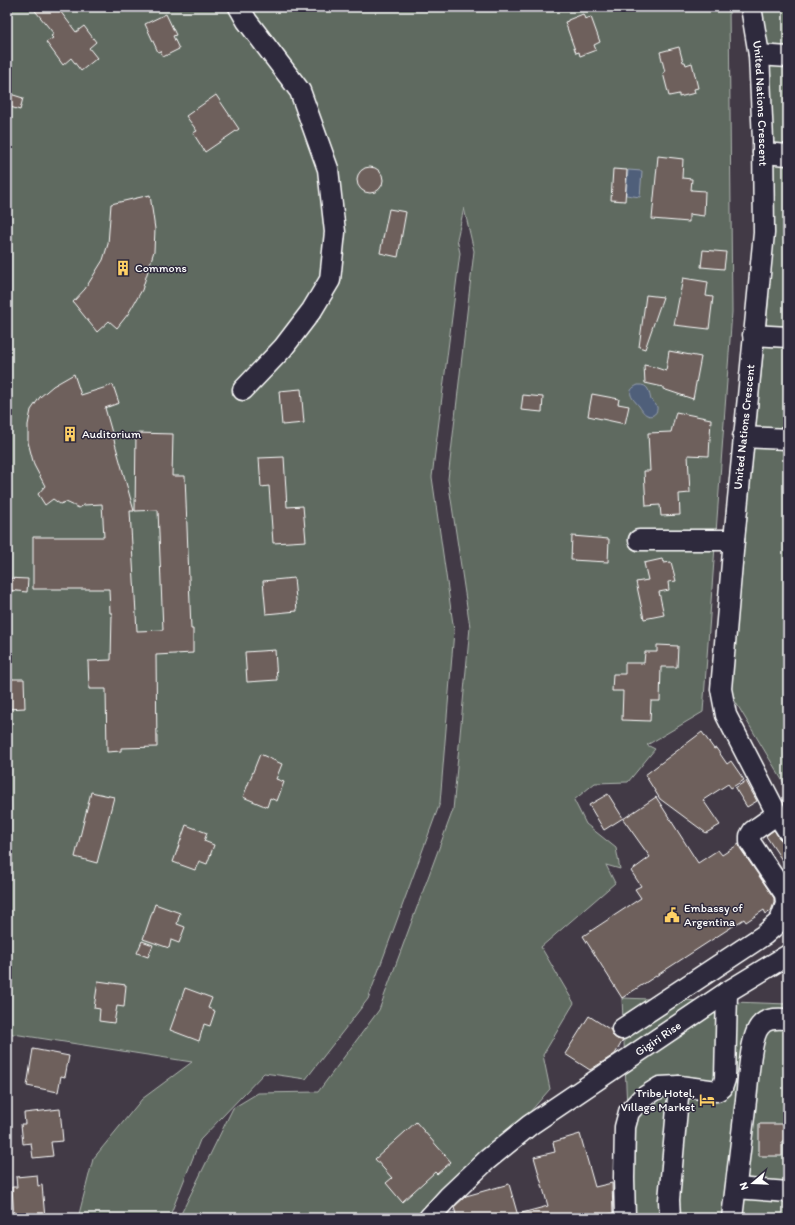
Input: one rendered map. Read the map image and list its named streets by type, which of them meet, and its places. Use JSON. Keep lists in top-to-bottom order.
{
  "streets": {
    "street": ["United Nations Crescent", "Gigiri Rise"]
  },
  "places": {
    "building": ["Commons", "Auditorium"],
    "public building": ["Embassy of Argentina"],
    "hotel": ["Tribe Hotel, Village Market"]
  },
  "north": "left"
}
